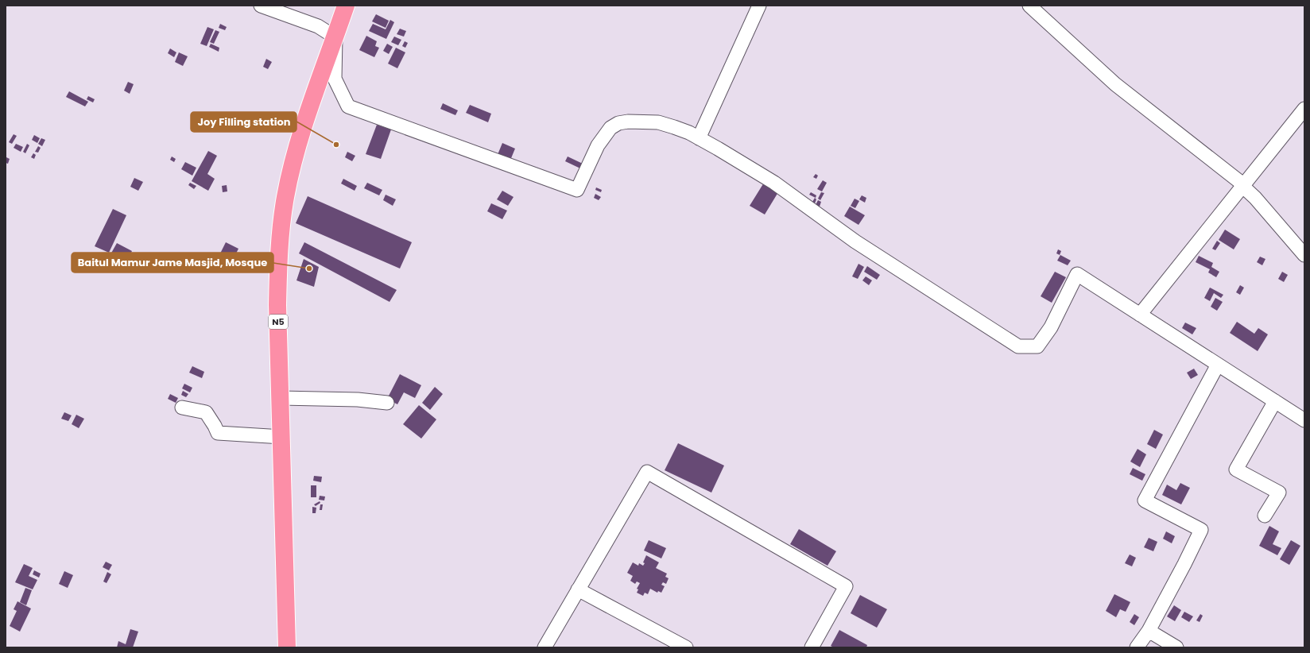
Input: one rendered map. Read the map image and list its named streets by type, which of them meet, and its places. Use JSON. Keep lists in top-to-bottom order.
{
  "streets": {
    "highway": ["N5"]
  },
  "places": ["Joy Filling station", "Baitul Mamur Jame Masjid, Mosque"]
}
